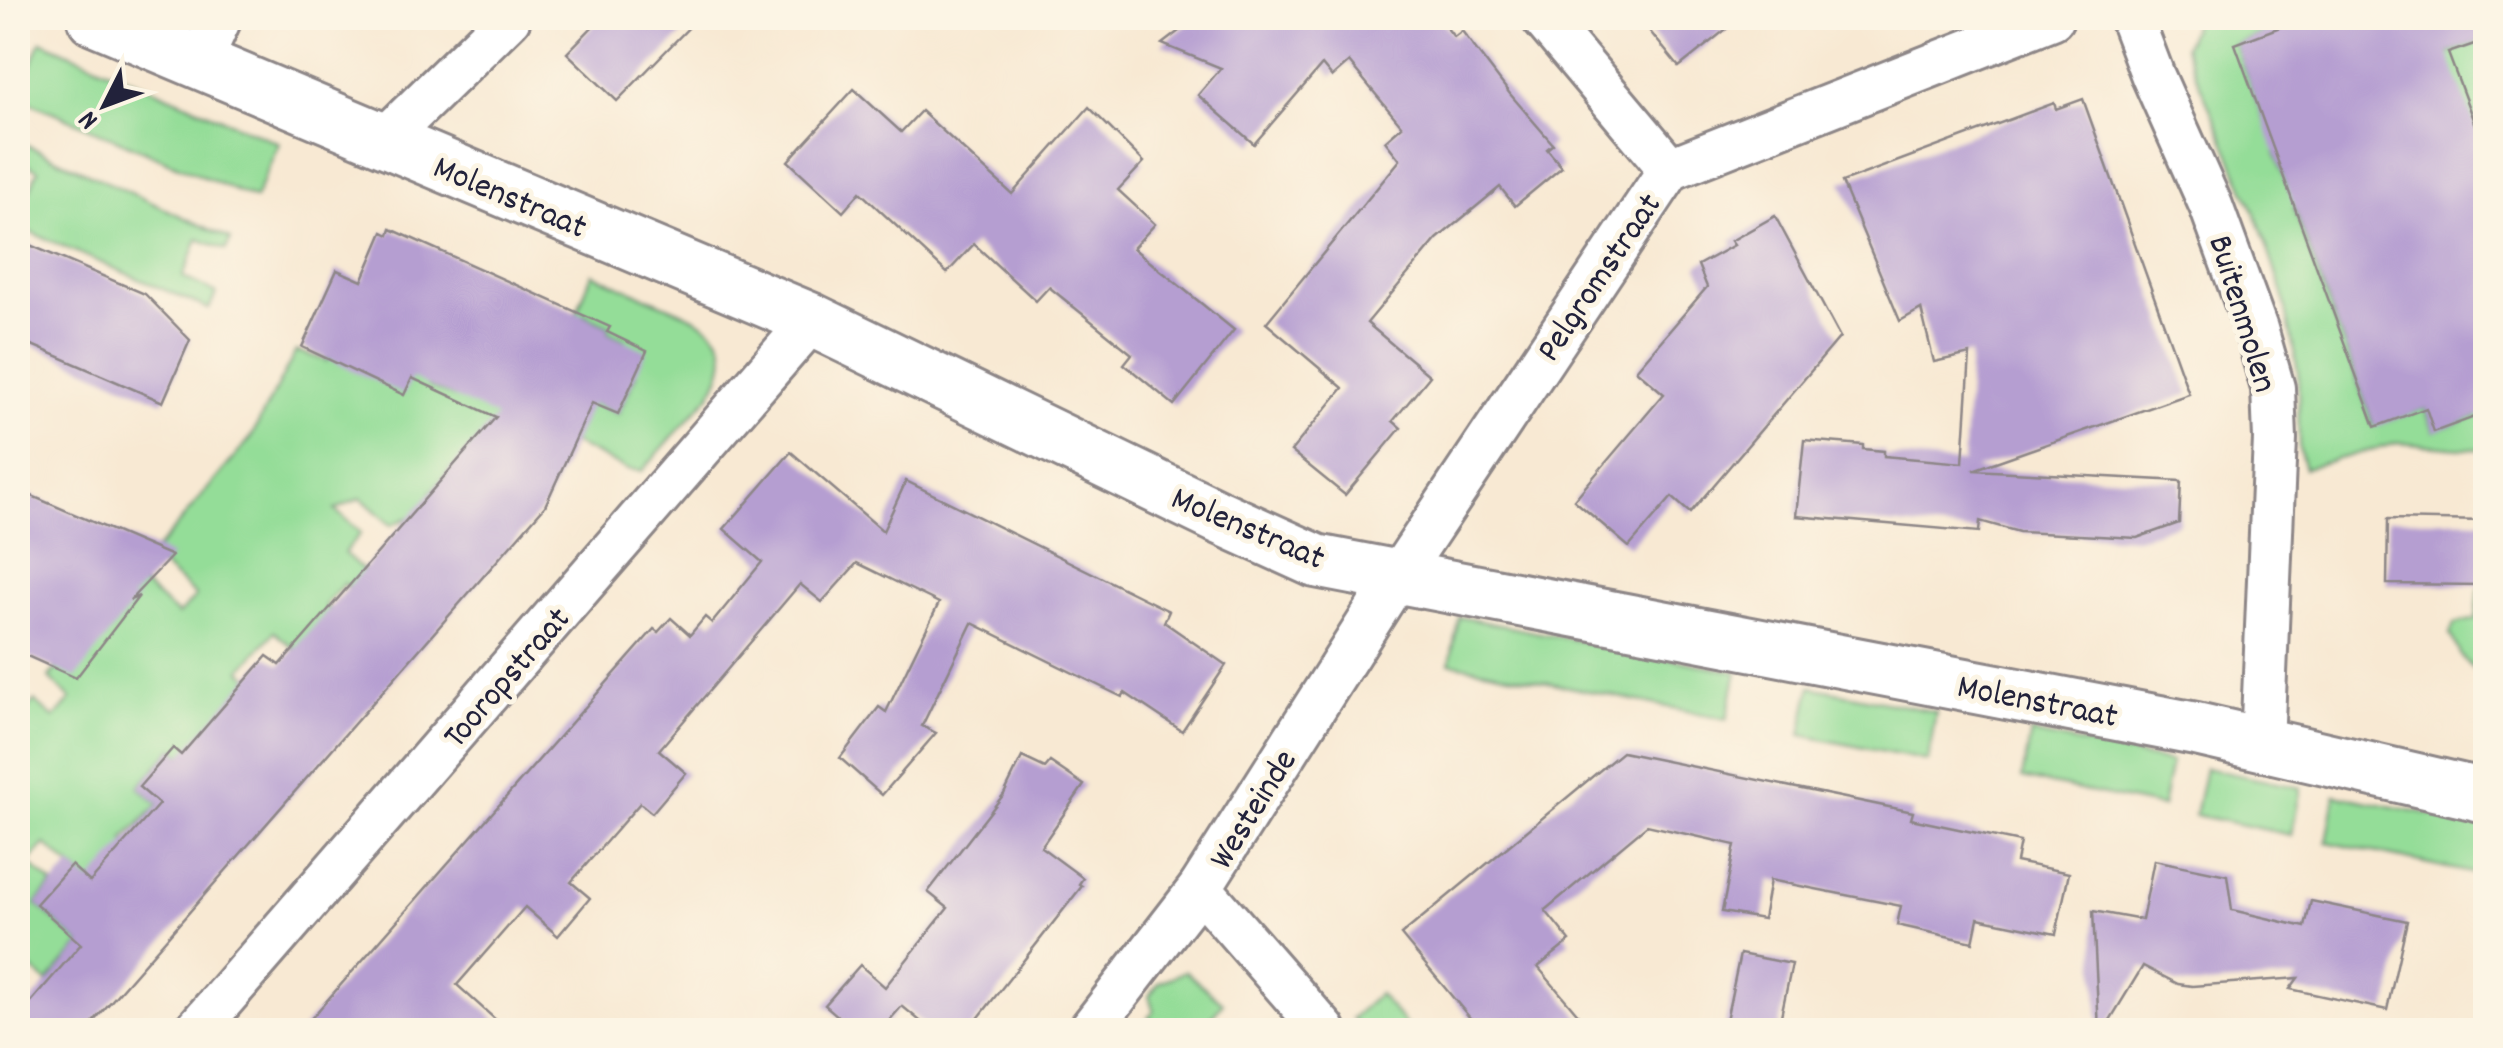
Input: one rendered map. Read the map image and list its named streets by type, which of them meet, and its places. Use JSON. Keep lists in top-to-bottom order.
{
  "streets": {
    "street": [
      "Molenstraat",
      "Pelgromstraat",
      "Buitenmolen",
      "Tooropstraat",
      "Westeinde"
    ]
  },
  "crossings": [
    ["Molenstraat", "Pelgromstraat"],
    ["Molenstraat", "Buitenmolen"],
    ["Molenstraat", "Tooropstraat"],
    ["Molenstraat", "Westeinde"],
    ["Pelgromstraat", "Westeinde"]
  ],
  "north": "bottom left"
}
